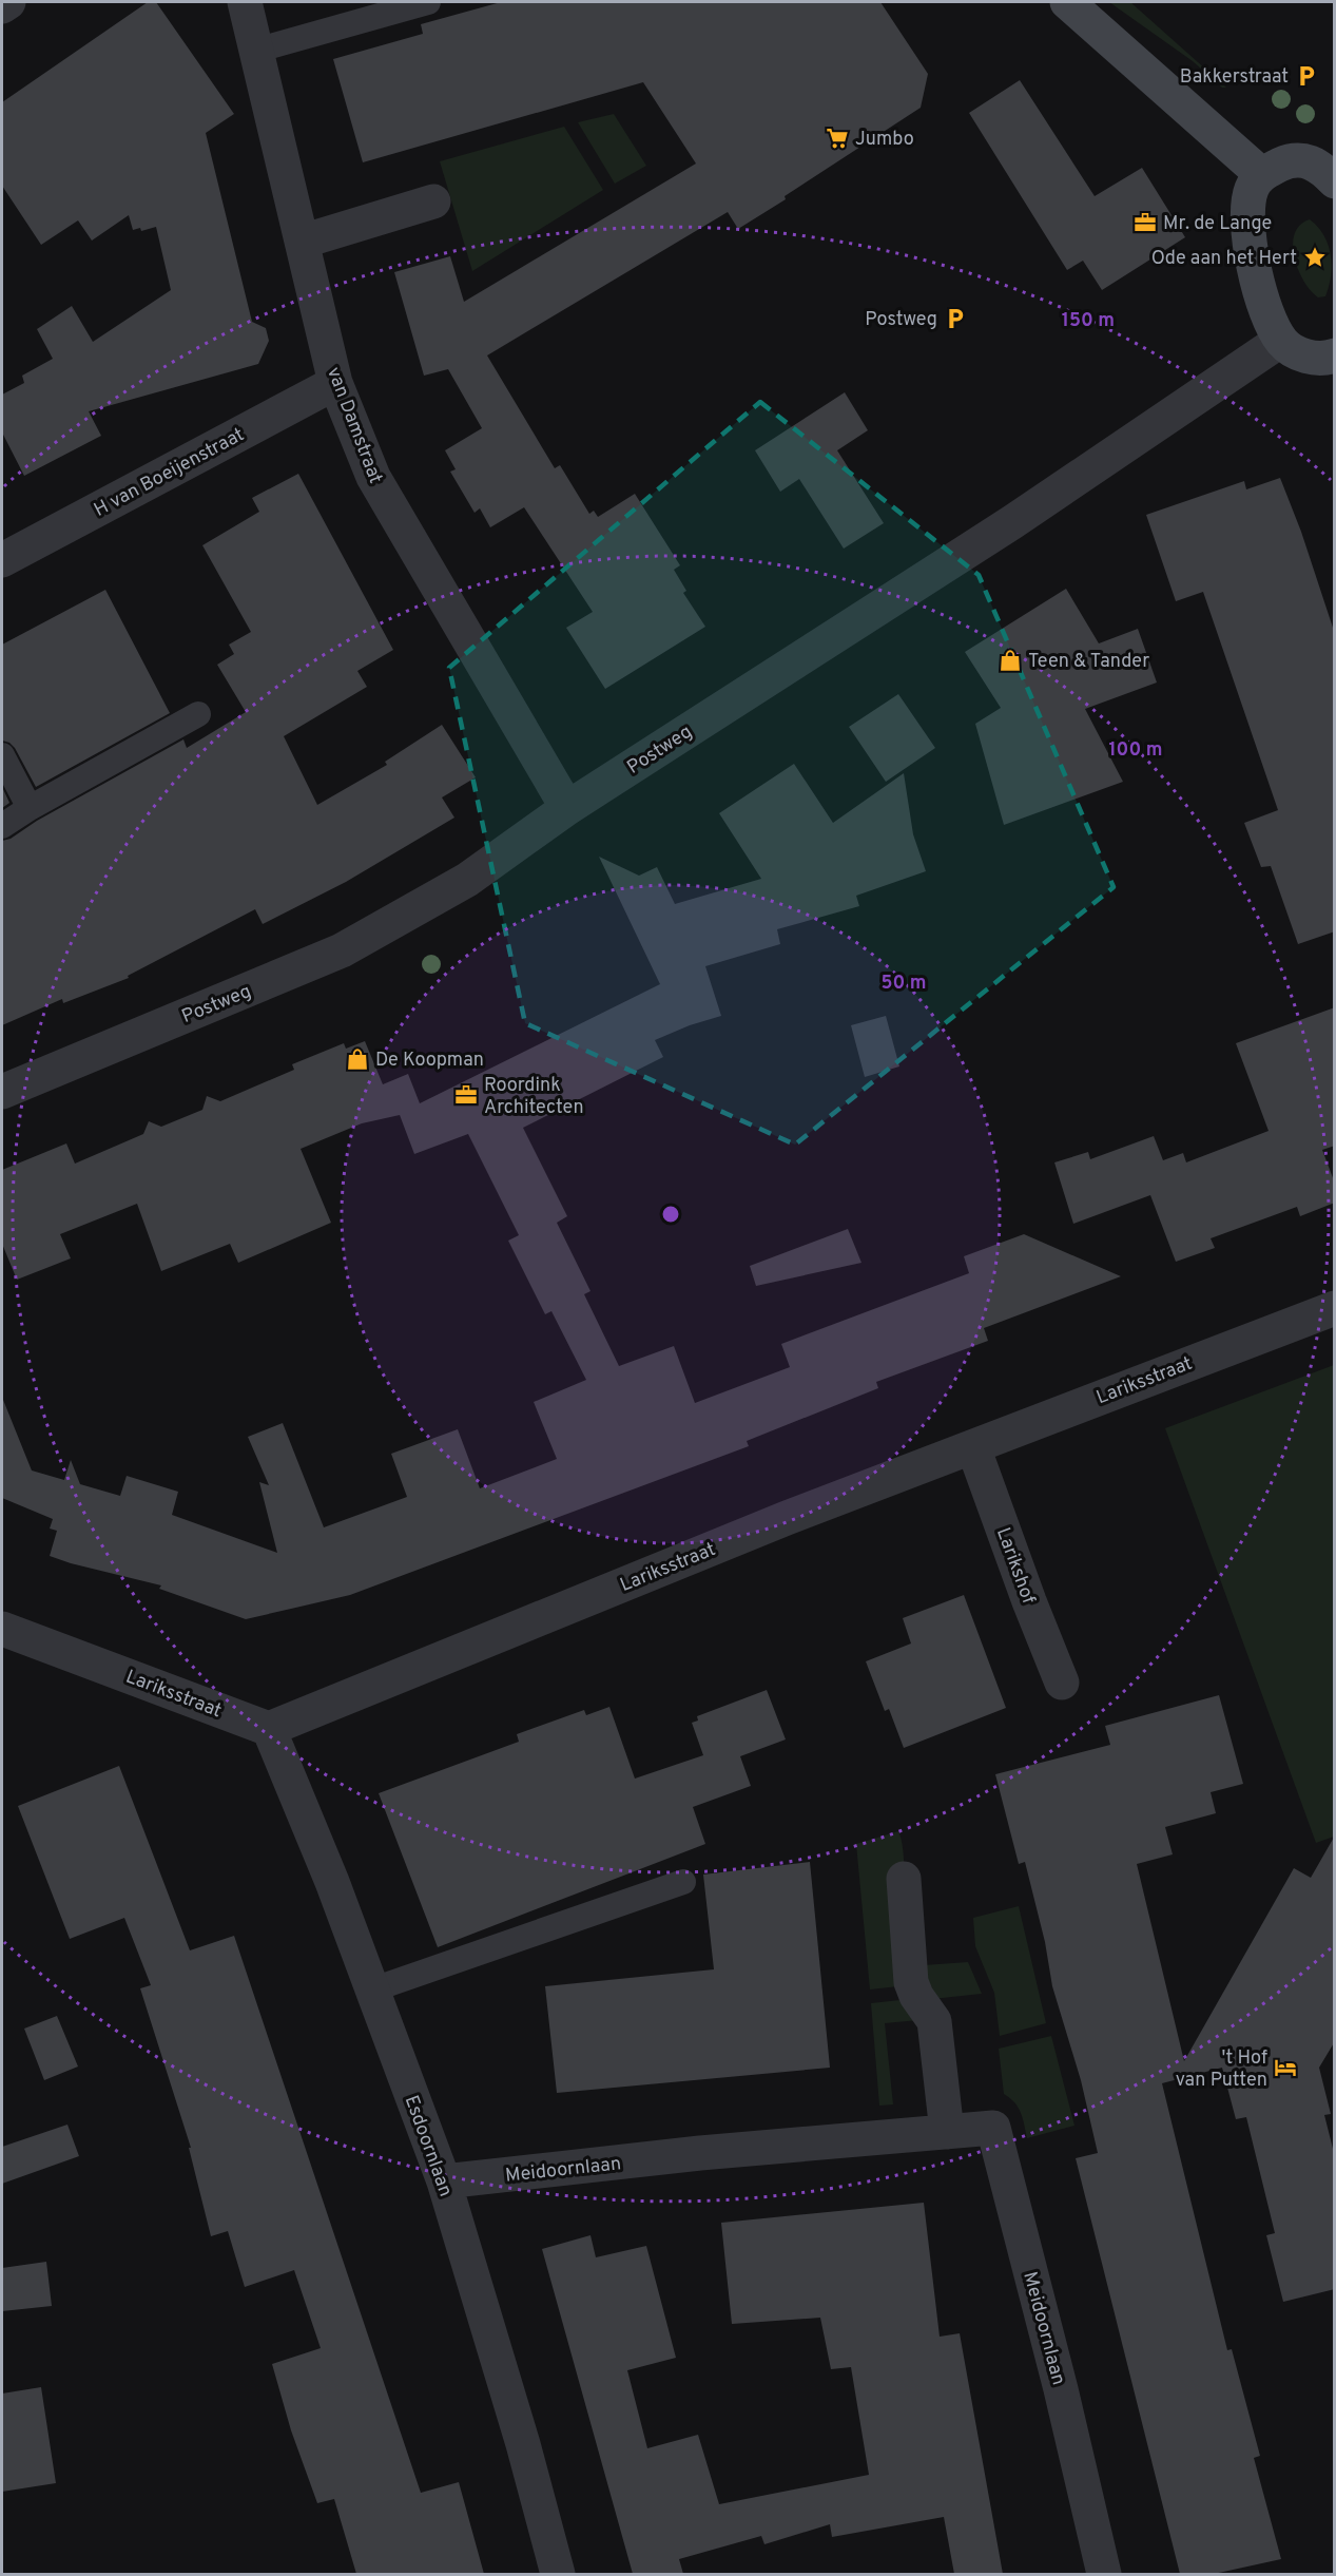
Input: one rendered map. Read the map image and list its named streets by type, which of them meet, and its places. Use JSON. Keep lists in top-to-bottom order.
{
  "streets": {
    "street": [
      "van Damstraat",
      "H van Boeijenstraat",
      "Postweg",
      "Lariksstraat",
      "Larikshof",
      "Esdoornlaan",
      "Meidoornlaan"
    ]
  },
  "crossings": [
    ["van Damstraat", "H van Boeijenstraat"],
    ["van Damstraat", "Postweg"],
    ["Lariksstraat", "Larikshof"],
    ["Lariksstraat", "Esdoornlaan"],
    ["Esdoornlaan", "Meidoornlaan"]
  ],
  "places": {
    "parking": ["Bakkerstraat", "Postweg"],
    "supermarket": ["Jumbo"],
    "office": ["Mr. de Lange", "Roordink Architecten"],
    "place": ["Ode aan het Hert"],
    "shop": ["Teen & Tander", "De Koopman"],
    "hotel": ["'t Hof van Putten"]
  },
  "rings": ["150 m", "100 m", "50 m"]
}
